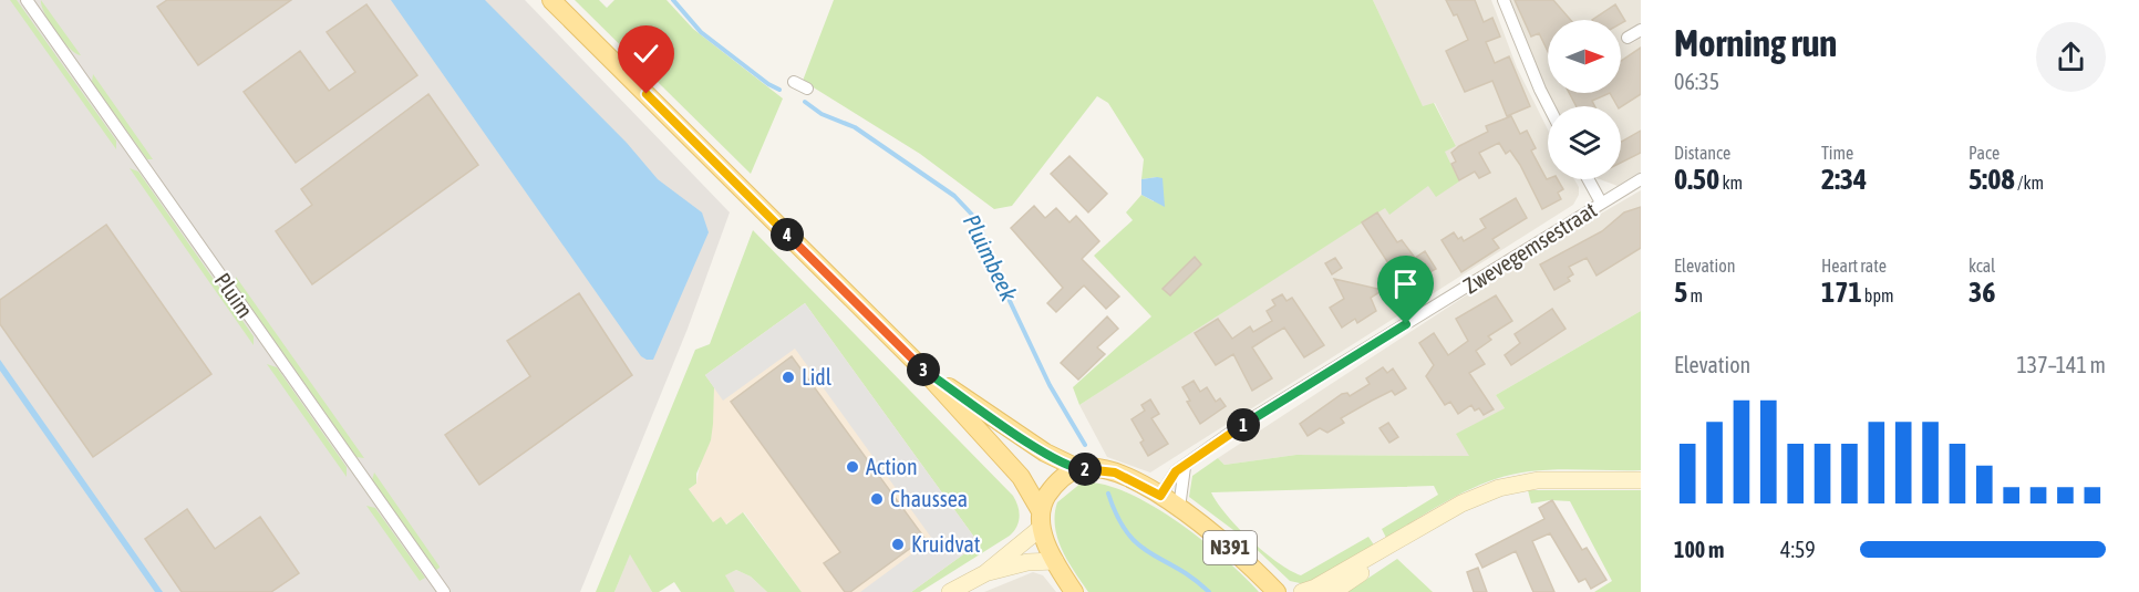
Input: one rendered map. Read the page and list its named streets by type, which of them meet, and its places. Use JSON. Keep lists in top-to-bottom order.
{
  "streets": {
    "main road": ["N391"],
    "street": ["Zwevegemsestraat", "Pluim"]
  },
  "crossings": [
    ["Zwevegemsestraat", "N391"]
  ],
  "water": ["Pluimbeek"],
  "places": [
    "Lidl",
    "Action",
    "Chaussea",
    "Kruidvat"
  ],
  "north": "right",
  "page": {
    "heading": ["Morning run", "06:35"],
    "stats": [
      ["Distance", "0.50 km"],
      ["Time", "2:34"],
      ["Pace", "5:08 /km"],
      ["Elevation", "5 m"],
      ["Heart rate", "171 bpm"],
      ["kcal", "36"]
    ],
    "pins": [
      "4",
      "3",
      "1",
      "2"
    ],
    "chart": ["Elevation", "137–141 m"],
    "list": [
      {
        "name": "100 m",
        "note": "4:59"
      }
    ]
  }
}
